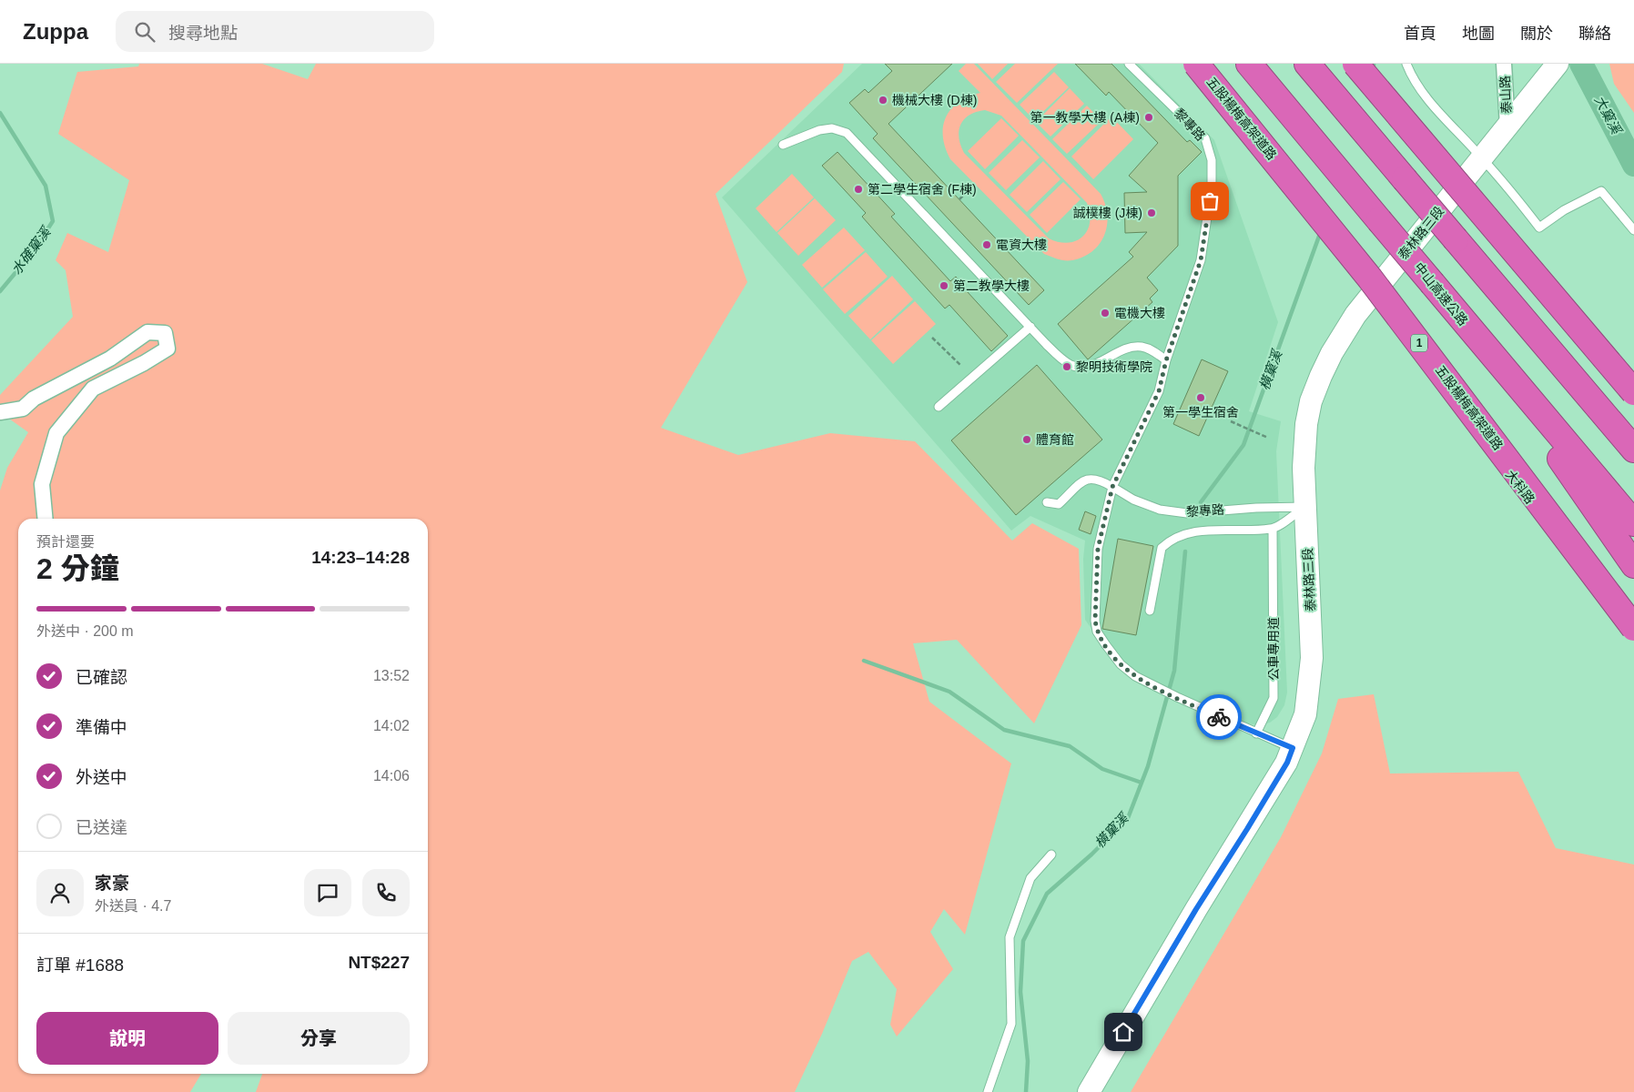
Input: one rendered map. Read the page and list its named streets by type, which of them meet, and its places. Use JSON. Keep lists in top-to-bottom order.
{
  "streets": {
    "highway": ["五股楊梅高架道路", "中山高速公路", "1"],
    "main road": ["泰林路三段", "大科路"],
    "street": ["泰山路"],
    "lane": ["黎專路", "公車專用道"]
  },
  "crossings": [
    ["泰山路", "泰林路三段"],
    ["黎專路", "泰林路三段"],
    ["黎專路", "公車專用道"],
    ["泰林路三段", "大科路"]
  ],
  "water": ["大窠溪", "水確窠溪", "橫窠溪"],
  "places": [
    "機械大樓 (D棟)",
    "第一教學大樓 (A棟)",
    "第二學生宿舍 (F棟)",
    "誠樸樓 (J棟)",
    "電資大樓",
    "第二教學大樓",
    "電機大樓",
    "黎明技術學院",
    "第一學生宿舍",
    "體育館"
  ],
  "page": {
    "header": "Zuppa",
    "search": "搜尋地點",
    "nav": [
      "首頁",
      "地圖",
      "關於",
      "聯絡"
    ],
    "heading": ["2 分鐘", "預計還要", "14:23–14:28"],
    "panel": [
      "家豪",
      "外送員 · 4.7",
      "訂單 #1688",
      "NT$227"
    ],
    "bar": "外送中 · 200 m",
    "list": [
      ["已確認", "13:52"],
      ["準備中", "14:02"],
      ["外送中", "14:06"],
      "已送達"
    ],
    "buttons": ["說明", "分享"]
  }
}
